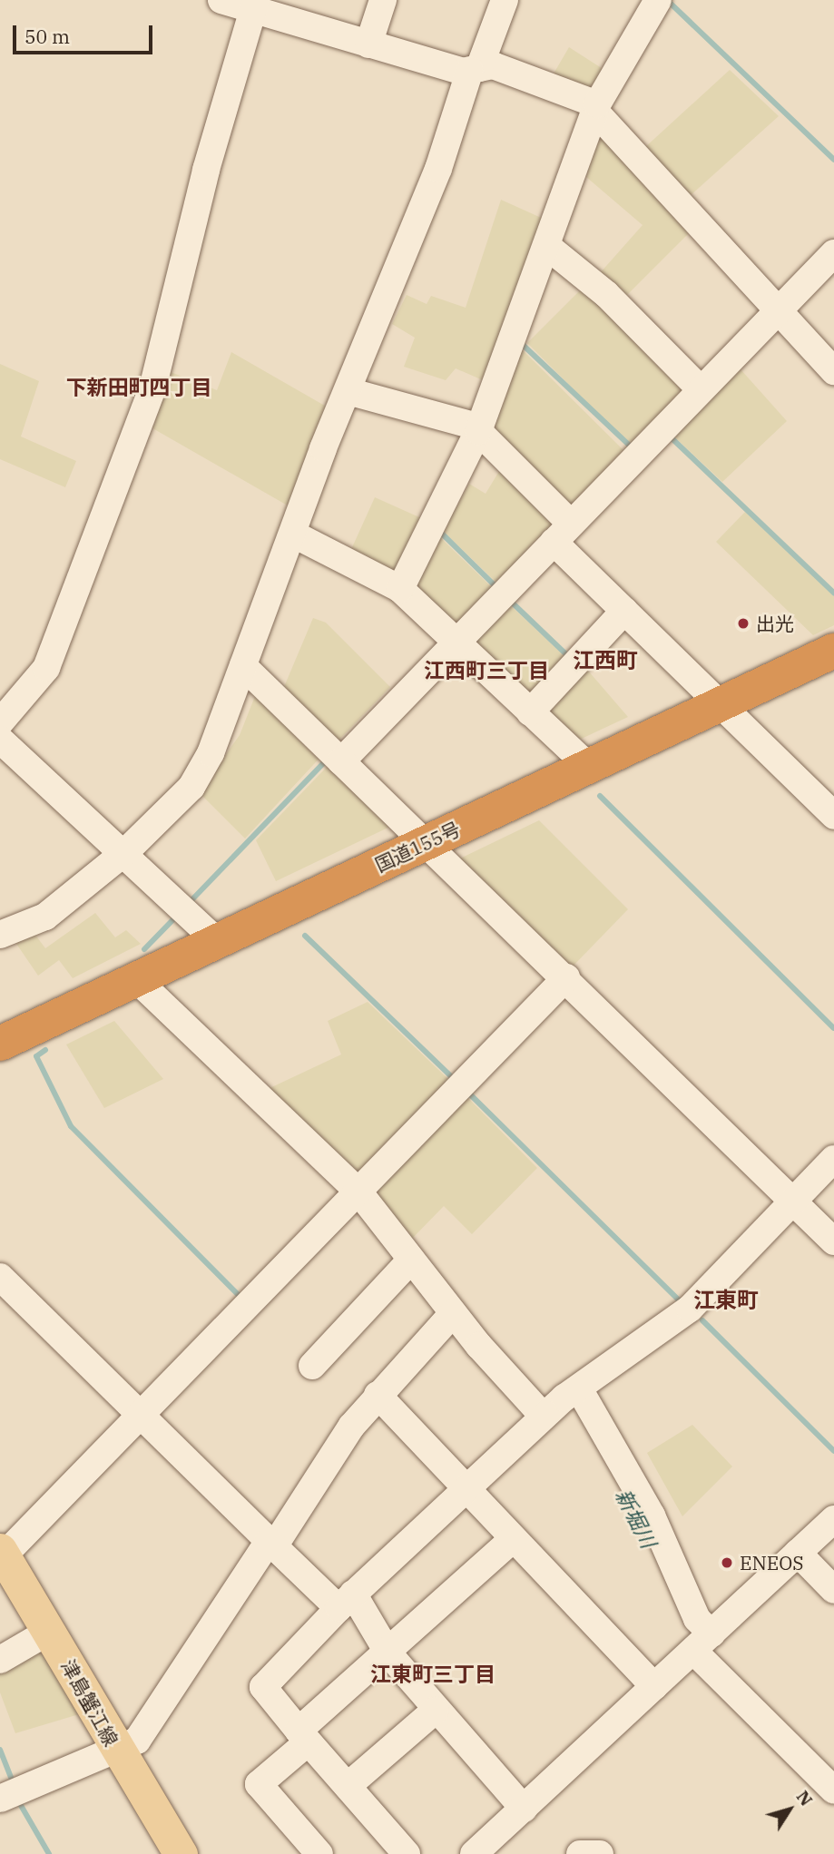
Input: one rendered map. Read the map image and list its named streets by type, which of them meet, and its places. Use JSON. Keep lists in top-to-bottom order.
{
  "streets": {
    "highway": ["国道155号"],
    "main road": ["津島蟹江線"]
  },
  "districts": [
    "下新田町四丁目",
    "江西町",
    "江西町三丁目",
    "江東町",
    "江東町三丁目"
  ],
  "water": ["新堀川"],
  "places": ["出光", "ENEOS"],
  "scale_bar": "50 m",
  "north": "top right"
}
